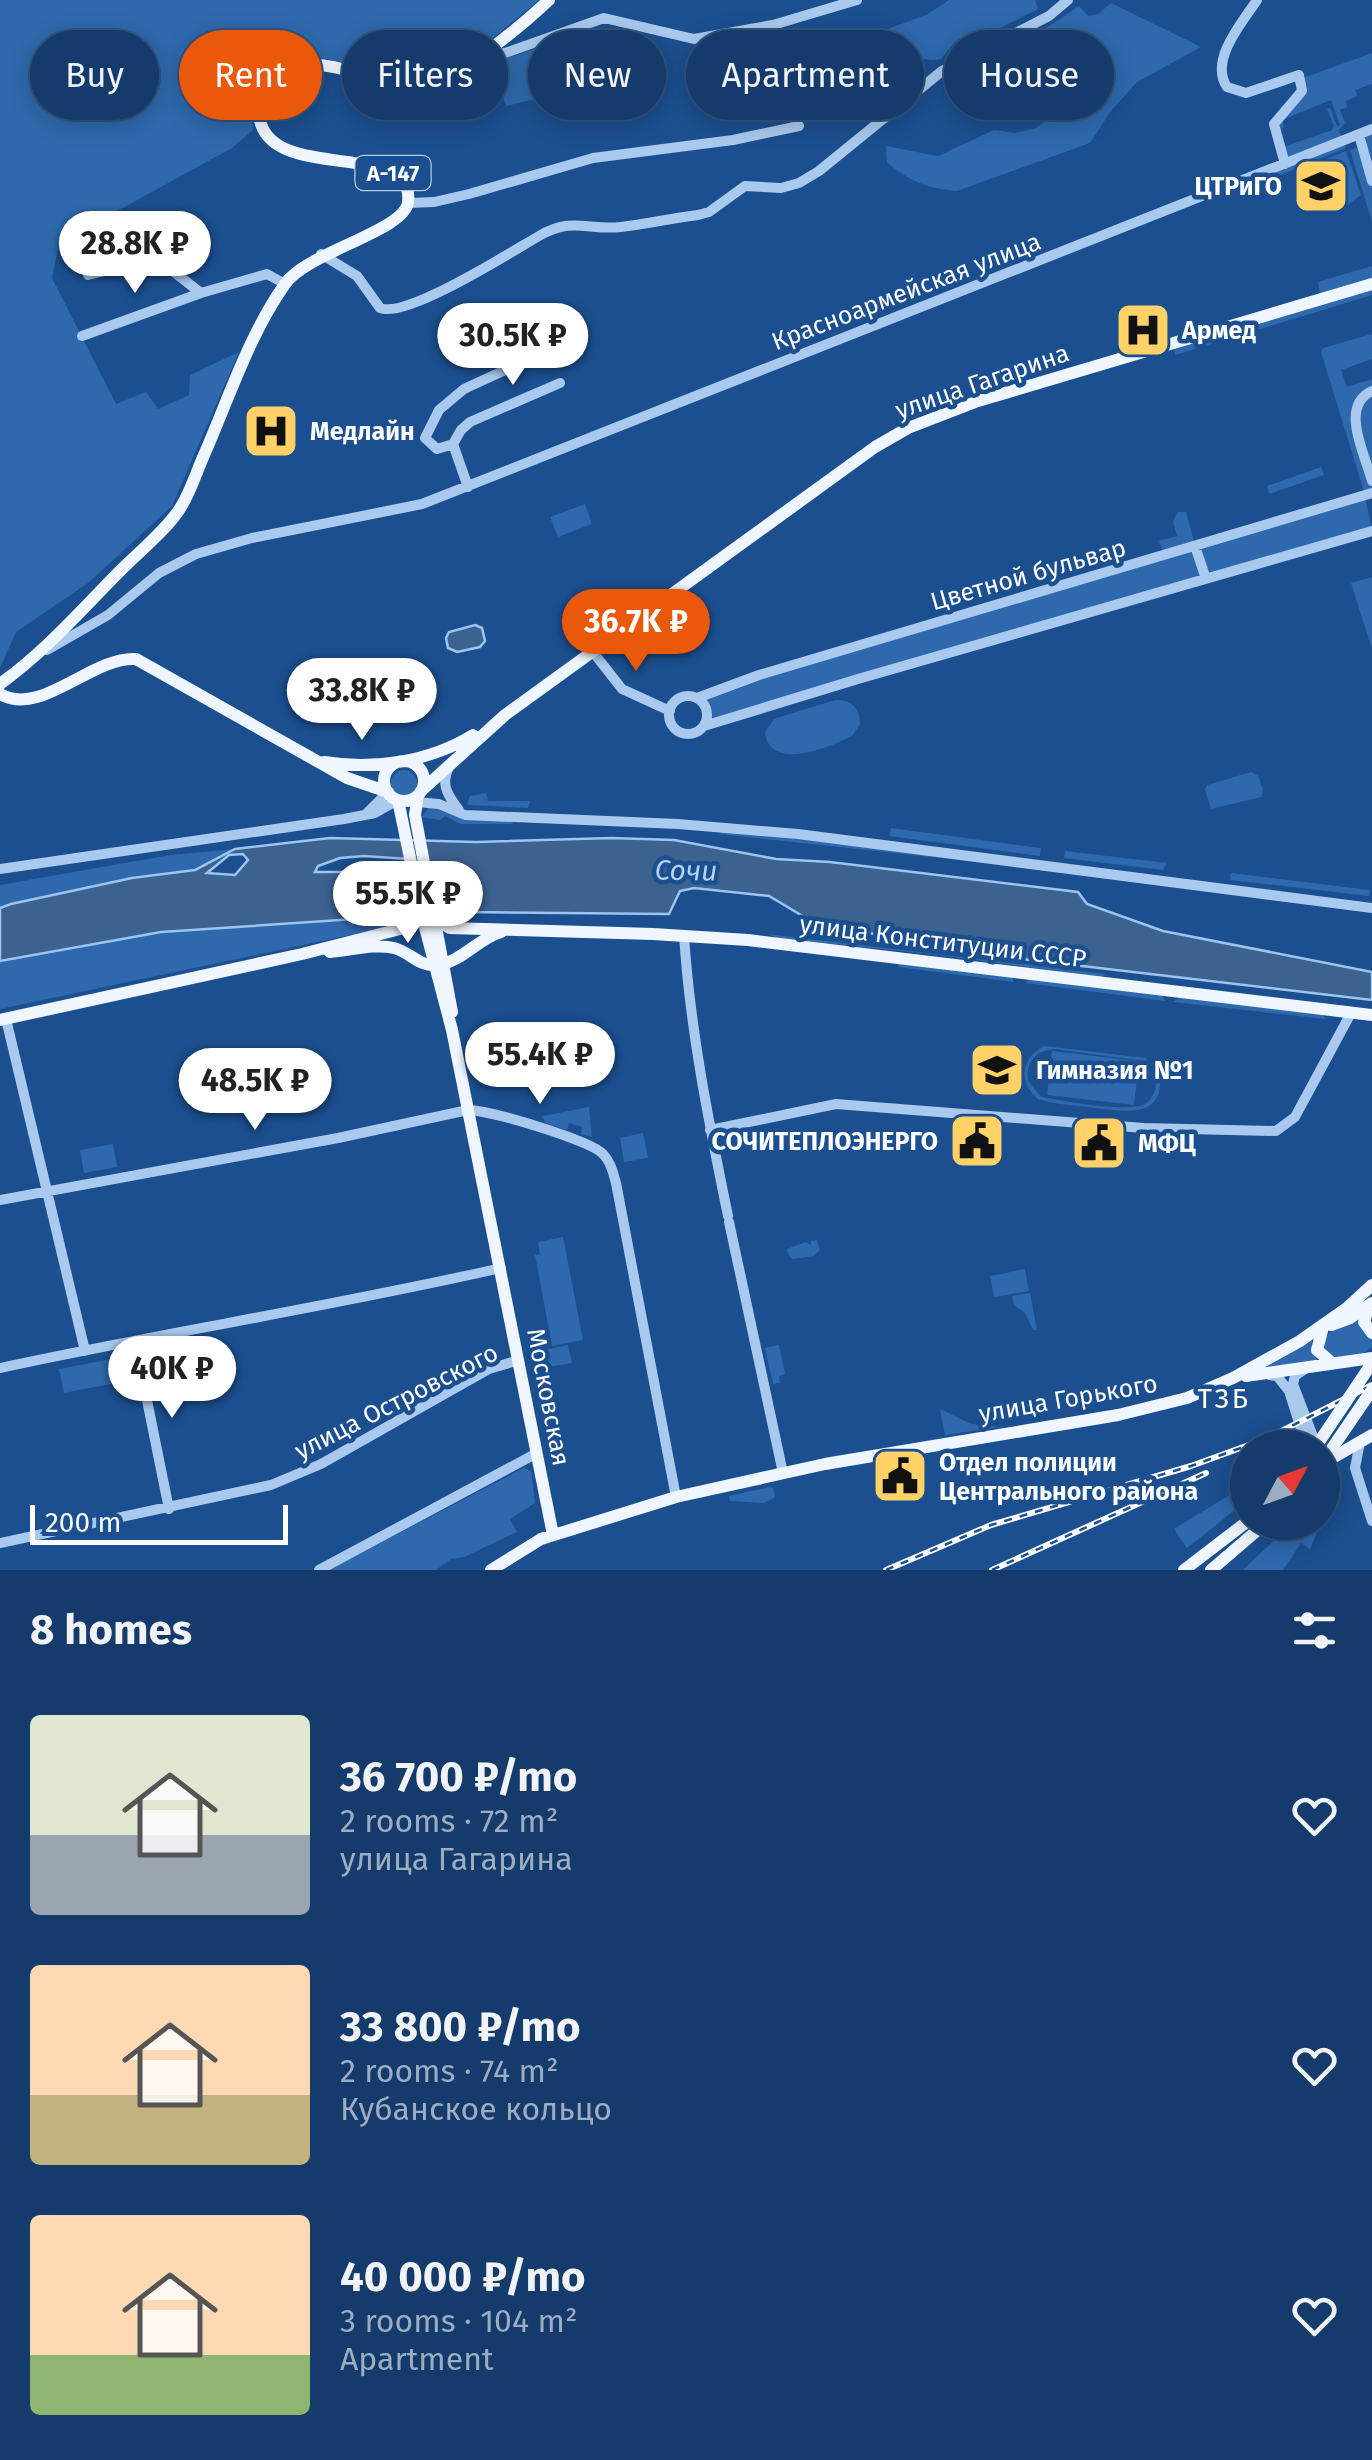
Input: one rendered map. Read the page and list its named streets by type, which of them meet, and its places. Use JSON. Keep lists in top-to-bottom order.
{
  "streets": {
    "main road": [
      "А-147",
      "улица Гагарина",
      "улица Конституции СССР",
      "Московская",
      "улица Горького"
    ],
    "street": ["Красноармейская улица", "Цветной бульвар", "улица Островского"]
  },
  "crossings": [
    ["А-147", "Красноармейская улица"],
    ["улица Конституции СССР", "Московская"],
    ["Московская", "улица Островского"]
  ],
  "districts": ["ТЗБ"],
  "water": ["Сочи"],
  "places": {
    "school or university": ["ЦТРиГО", "Гимназия №1"],
    "hospital": ["Армед", "Медлайн"],
    "public building": ["СОЧИТЕПЛОЭНЕРГО", "МФЦ", "Отдел полиции Центрального района"]
  },
  "scale_bar": "200 m",
  "north": "top right",
  "page": {
    "chip": [
      "Buy",
      "Rent",
      "Filters",
      "New",
      "Apartment",
      "House"
    ],
    "price": [
      "28.8K ₽",
      "30.5K ₽",
      "36.7K ₽",
      "33.8K ₽",
      "55.5K ₽",
      "55.4K ₽",
      "48.5K ₽",
      "40K ₽"
    ],
    "scale": "200 m",
    "heading": "8 homes",
    "list": [
      {
        "name": "36 700 ₽/mo",
        "note": "2 rooms · 72 m² · улица Гагарина"
      },
      {
        "name": "33 800 ₽/mo",
        "note": "2 rooms · 74 m² · Кубанское кольцо"
      },
      {
        "name": "40 000 ₽/mo",
        "note": "3 rooms · 104 m² · Apartment"
      }
    ]
  }
}
